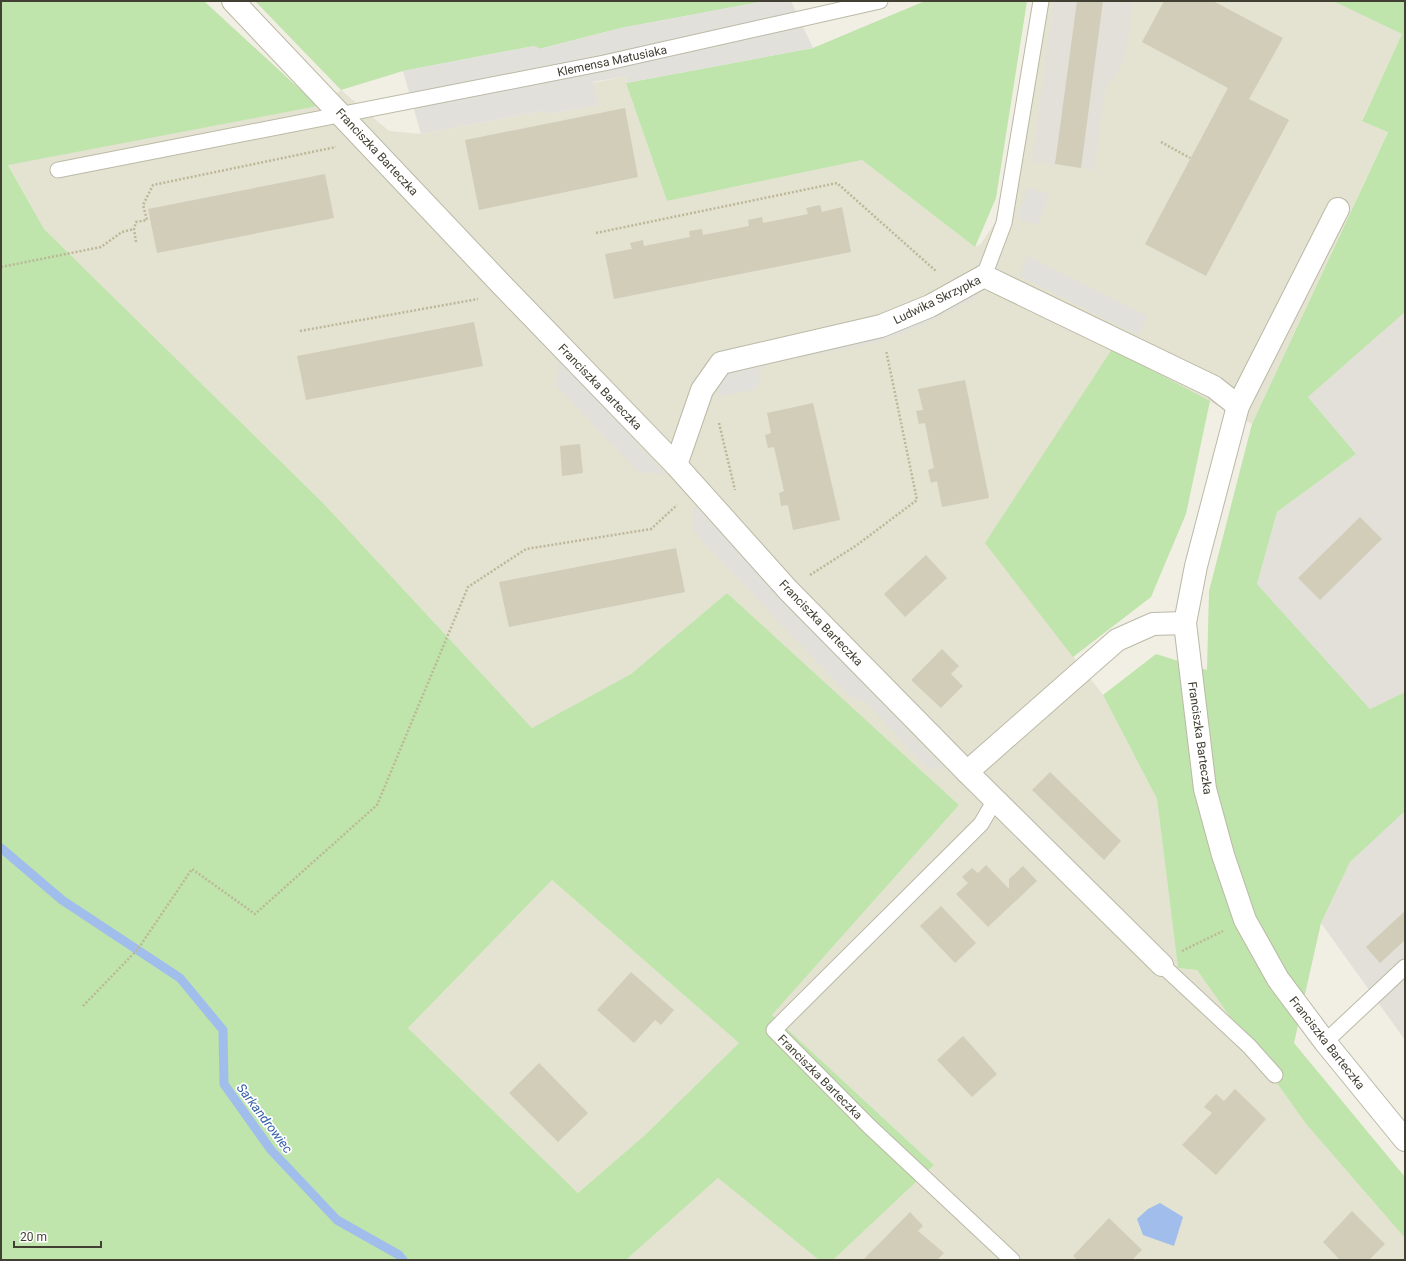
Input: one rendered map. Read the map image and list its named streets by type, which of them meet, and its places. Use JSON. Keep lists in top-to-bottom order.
{
  "streets": {
    "street": ["Franciszka Barteczka", "Ludwika Skrzypka"],
    "lane": ["Klemensa Matusiaka"]
  },
  "crossings": [
    ["Klemensa Matusiaka", "Franciszka Barteczka"],
    ["Franciszka Barteczka", "Ludwika Skrzypka"]
  ],
  "water": ["Sarkandrowiec"],
  "scale_bar": "20 m"
}
